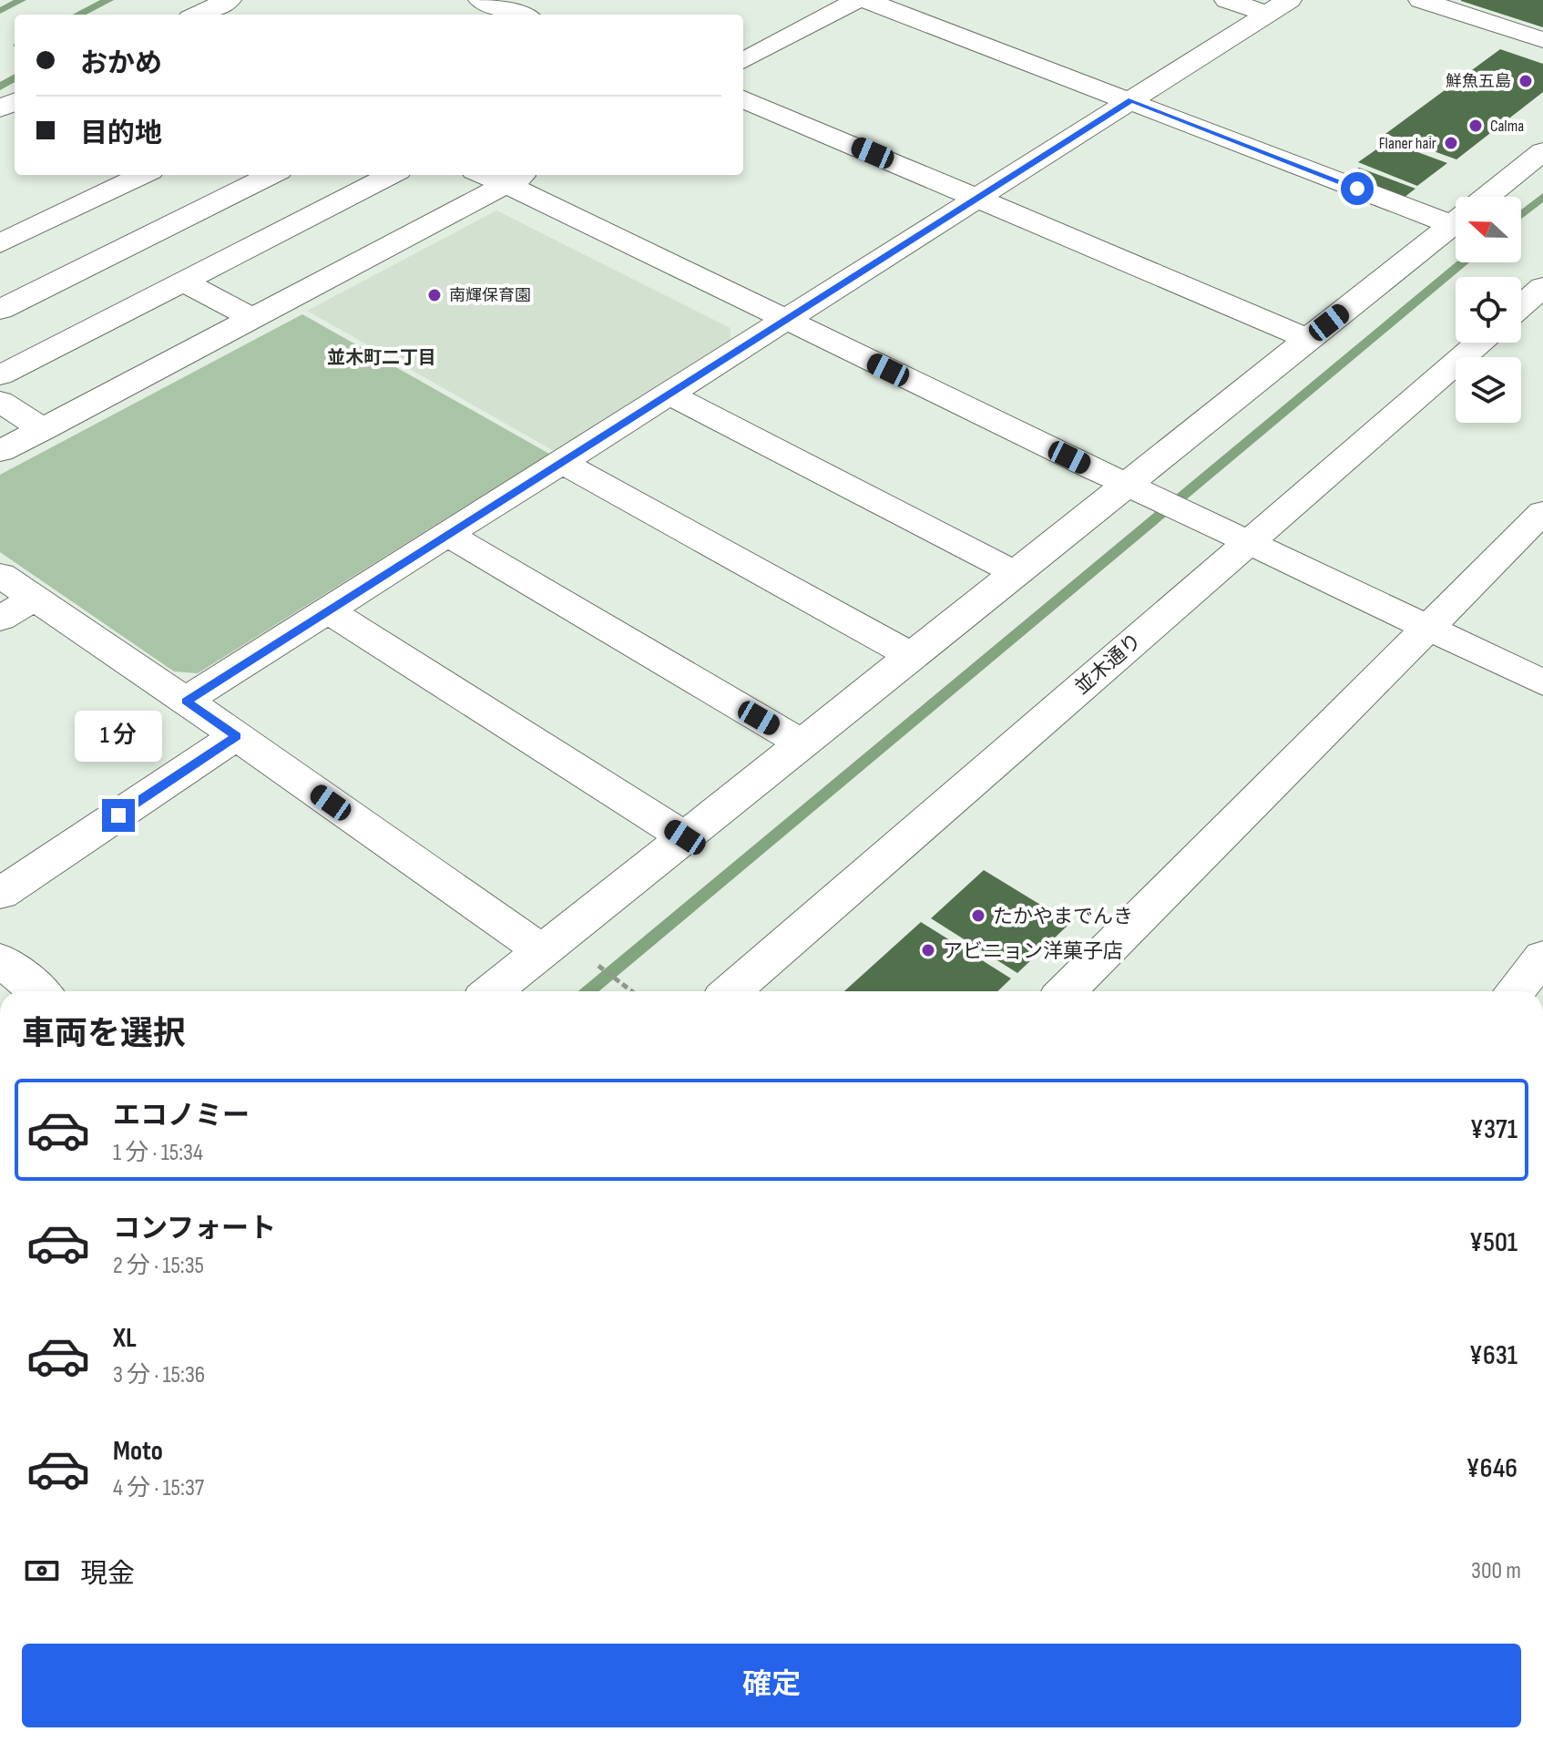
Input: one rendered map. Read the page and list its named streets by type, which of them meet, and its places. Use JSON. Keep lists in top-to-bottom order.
{
  "streets": {
    "street": ["並木通り"]
  },
  "districts": ["並木町二丁目"],
  "places": [
    "鮮魚五島",
    "Calma",
    "Flaner hair",
    "南輝保育園",
    "たかやまでんき",
    "アビニョン洋菓子店"
  ],
  "north": "left",
  "page": {
    "banner": ["おかめ", "目的地"],
    "bubble": "1 分",
    "heading": "車両を選択",
    "list": [
      {
        "name": "エコノミー",
        "note": "1 分 · 15:34",
        "value": "¥371"
      },
      {
        "name": "コンフォート",
        "note": "2 分 · 15:35",
        "value": "¥501"
      },
      {
        "name": "XL",
        "note": "3 分 · 15:36",
        "value": "¥631"
      },
      {
        "name": "Moto",
        "note": "4 分 · 15:37",
        "value": "¥646"
      }
    ],
    "pay": ["現金", "300 m"],
    "buttons": "確定"
  }
}
